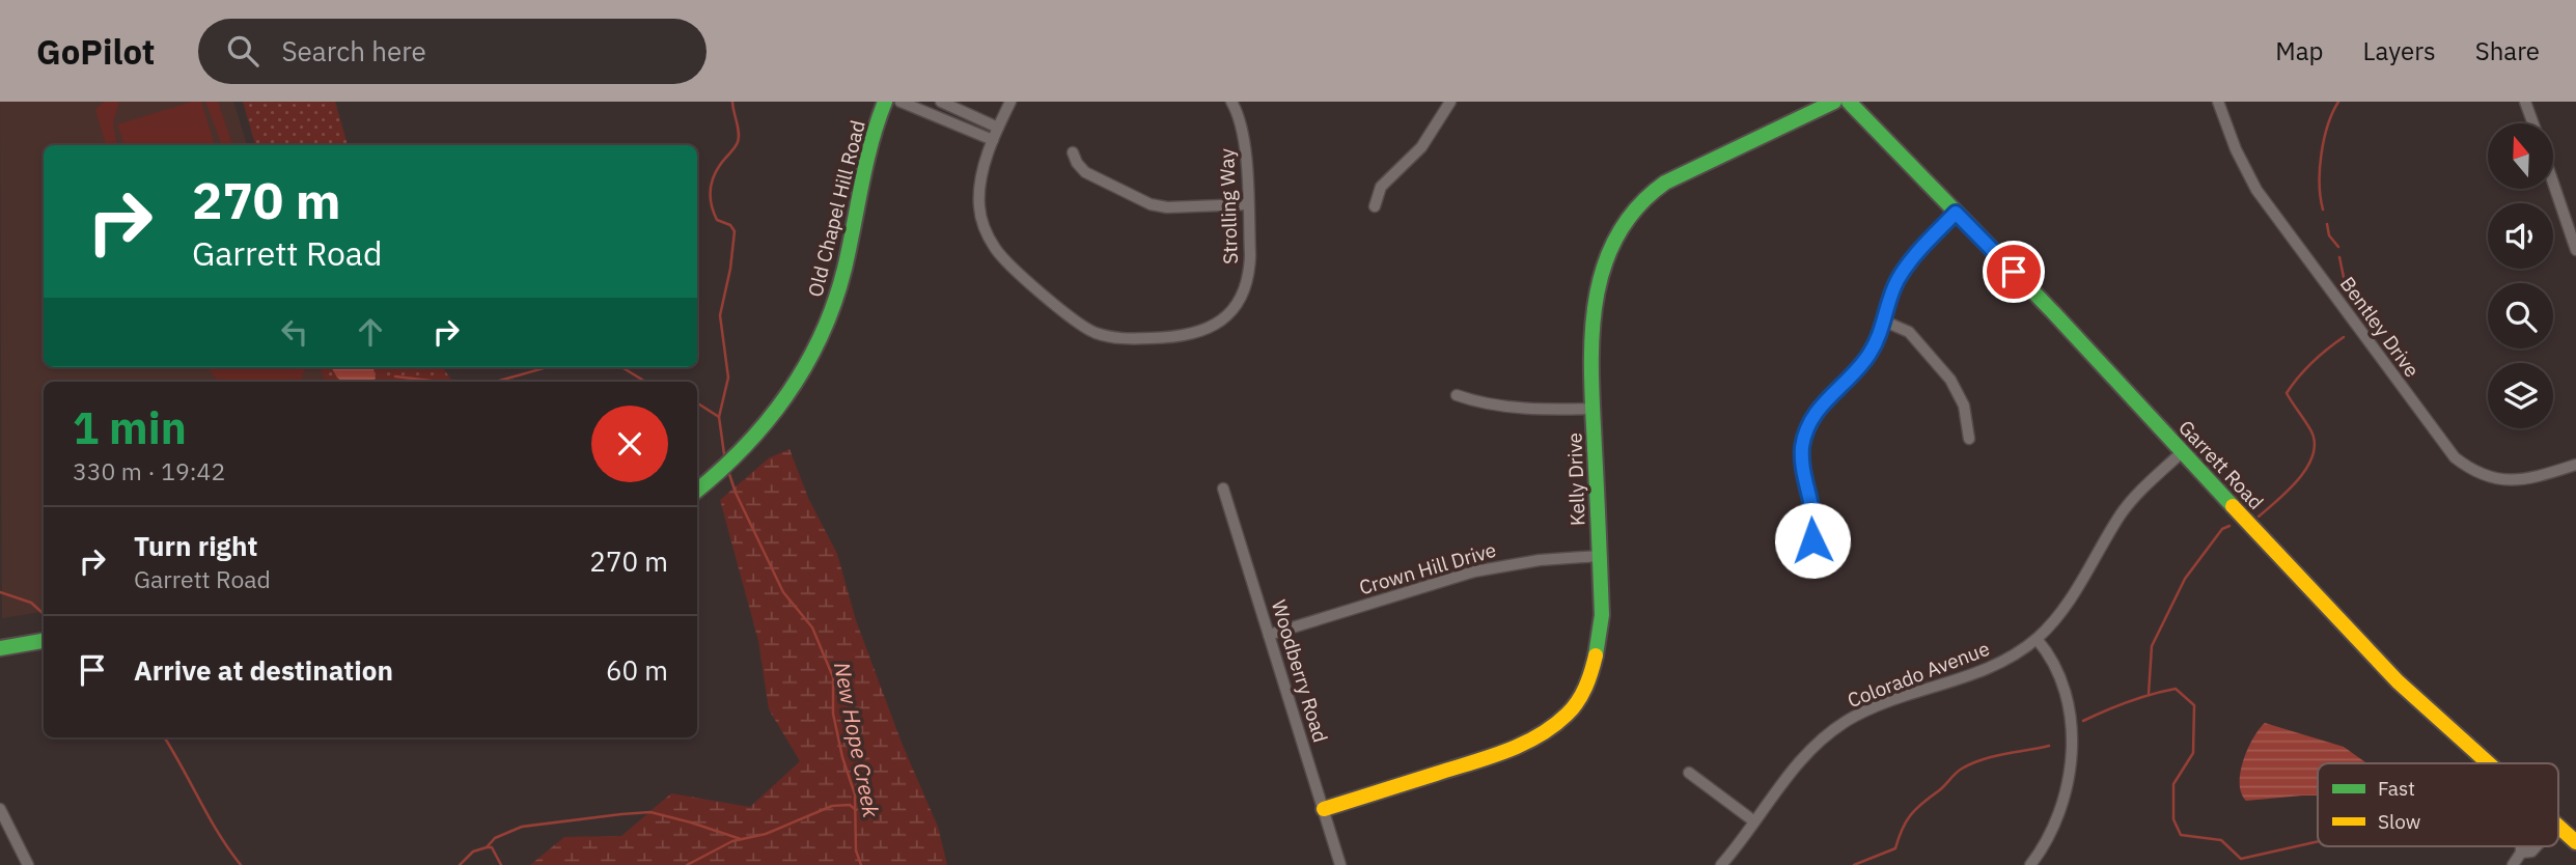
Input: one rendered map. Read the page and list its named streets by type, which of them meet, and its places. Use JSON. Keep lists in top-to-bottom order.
{
  "streets": {
    "street": [
      "Strolling Way",
      "Old Chapel Hill Road",
      "Bentley Drive",
      "Garrett Road",
      "Kelly Drive",
      "Crown Hill Drive",
      "Woodberry Road",
      "Colorado Avenue"
    ]
  },
  "crossings": [
    ["Garrett Road", "Colorado Avenue"],
    ["Kelly Drive", "Crown Hill Drive"],
    ["Kelly Drive", "Woodberry Road"],
    ["Crown Hill Drive", "Woodberry Road"]
  ],
  "water": ["New Hope Creek"],
  "legend": ["Fast", "Slow"],
  "north": "top",
  "page": {
    "header": "GoPilot",
    "search": "Search here",
    "nav": ["Map", "Layers", "Share"],
    "turn": ["270 m", "Garrett Road"],
    "heading": ["1 min", "330 m · 19:42"],
    "list": [
      {
        "name": "Turn right",
        "note": "Garrett Road",
        "value": "270 m"
      },
      {
        "name": "Arrive at destination",
        "value": "60 m"
      }
    ]
  }
}
